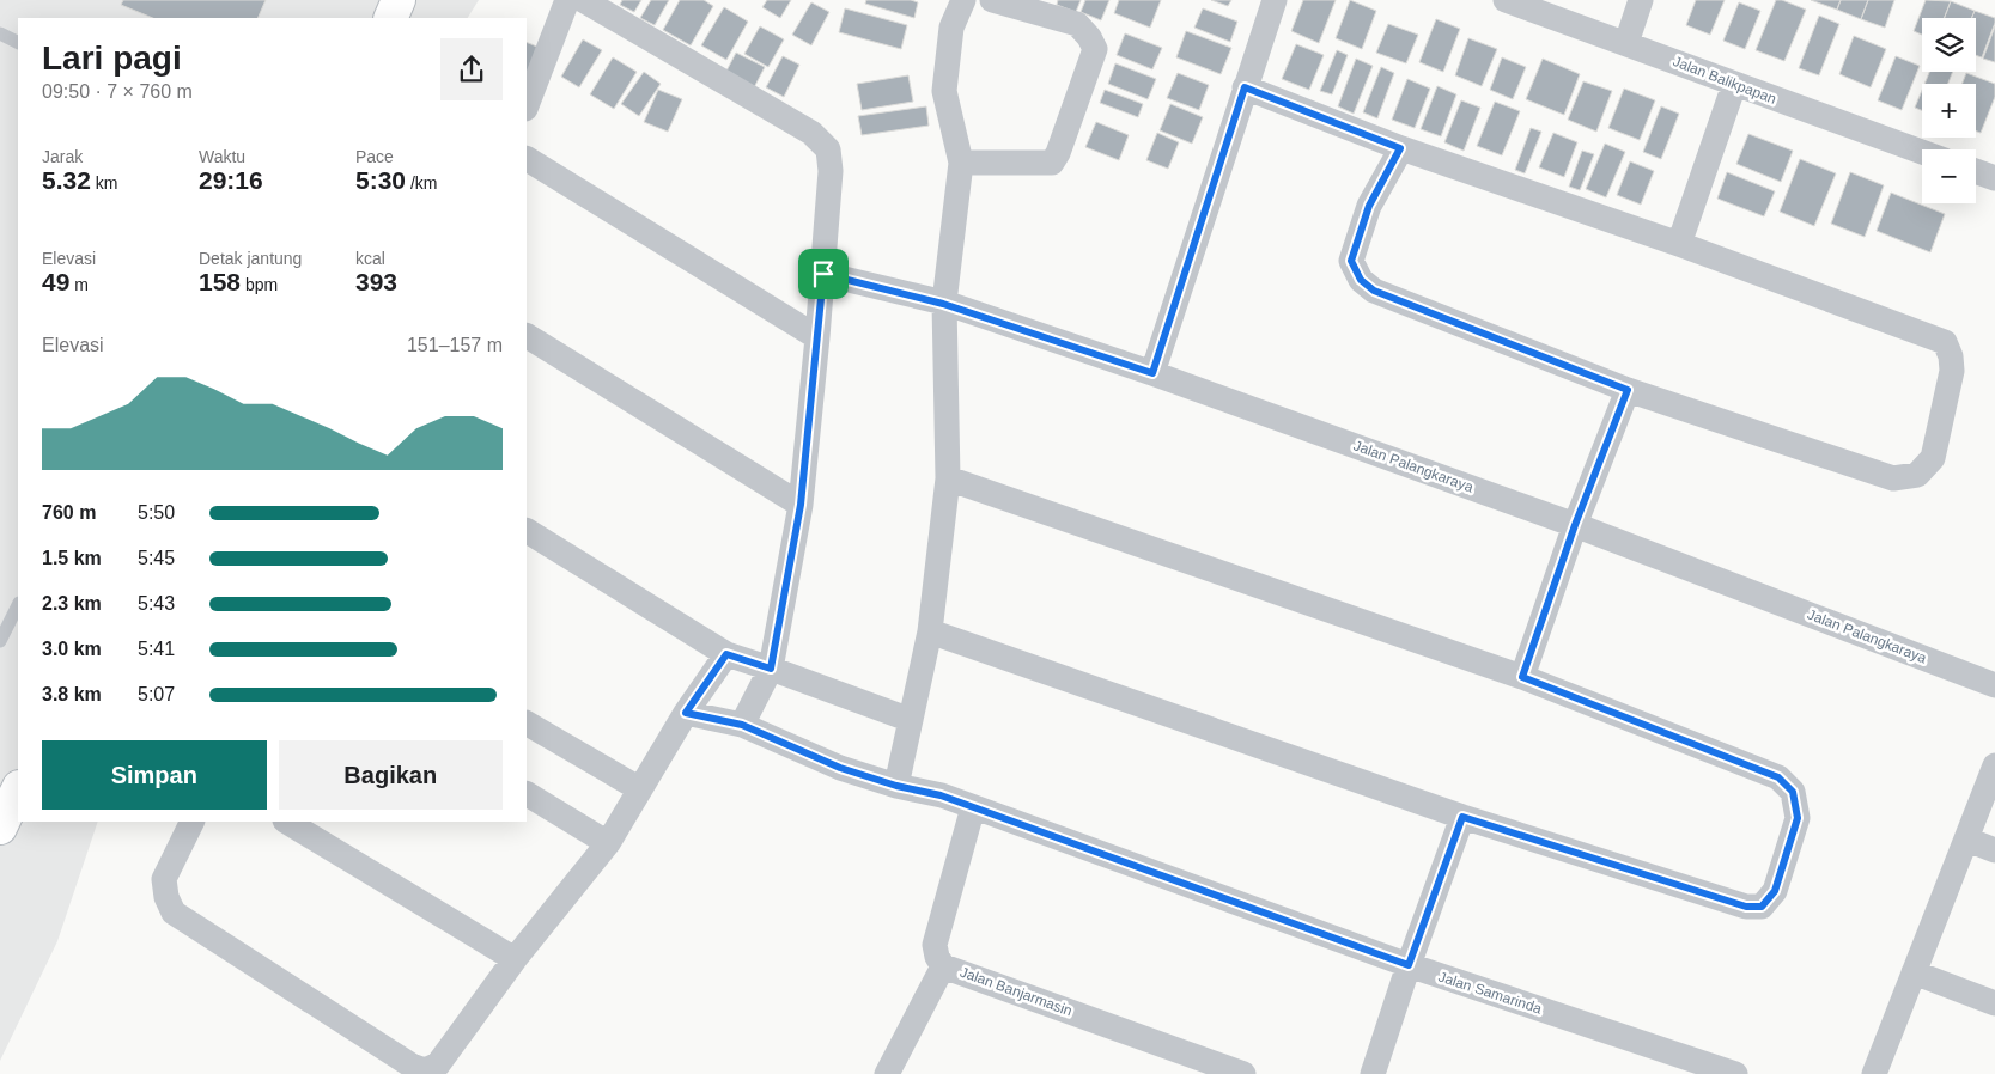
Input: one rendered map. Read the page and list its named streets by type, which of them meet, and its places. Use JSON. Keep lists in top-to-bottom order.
{
  "streets": {
    "street": [
      "Jalan Balikpapan",
      "Jalan Palangkaraya",
      "Jalan Banjarmasin",
      "Jalan Samarinda"
    ]
  },
  "crossings": [
    ["Jalan Banjarmasin", "Jalan Samarinda"]
  ],
  "page": {
    "map_buttons": ["+", "−"],
    "heading": ["Lari pagi", "09:50 · 7 × 760 m"],
    "stats": [
      ["Jarak", "5.32 km"],
      ["Waktu", "29:16"],
      ["Pace", "5:30 /km"],
      ["Elevasi", "49 m"],
      ["Detak jantung", "158 bpm"],
      ["kcal", "393"]
    ],
    "chart": ["Elevasi", "151–157 m"],
    "list": [
      {
        "name": "760 m",
        "note": "5:50"
      },
      {
        "name": "1.5 km",
        "note": "5:45"
      },
      {
        "name": "2.3 km",
        "note": "5:43"
      },
      {
        "name": "3.0 km",
        "note": "5:41"
      },
      {
        "name": "3.8 km",
        "note": "5:07"
      }
    ],
    "buttons": ["Simpan", "Bagikan"]
  }
}
